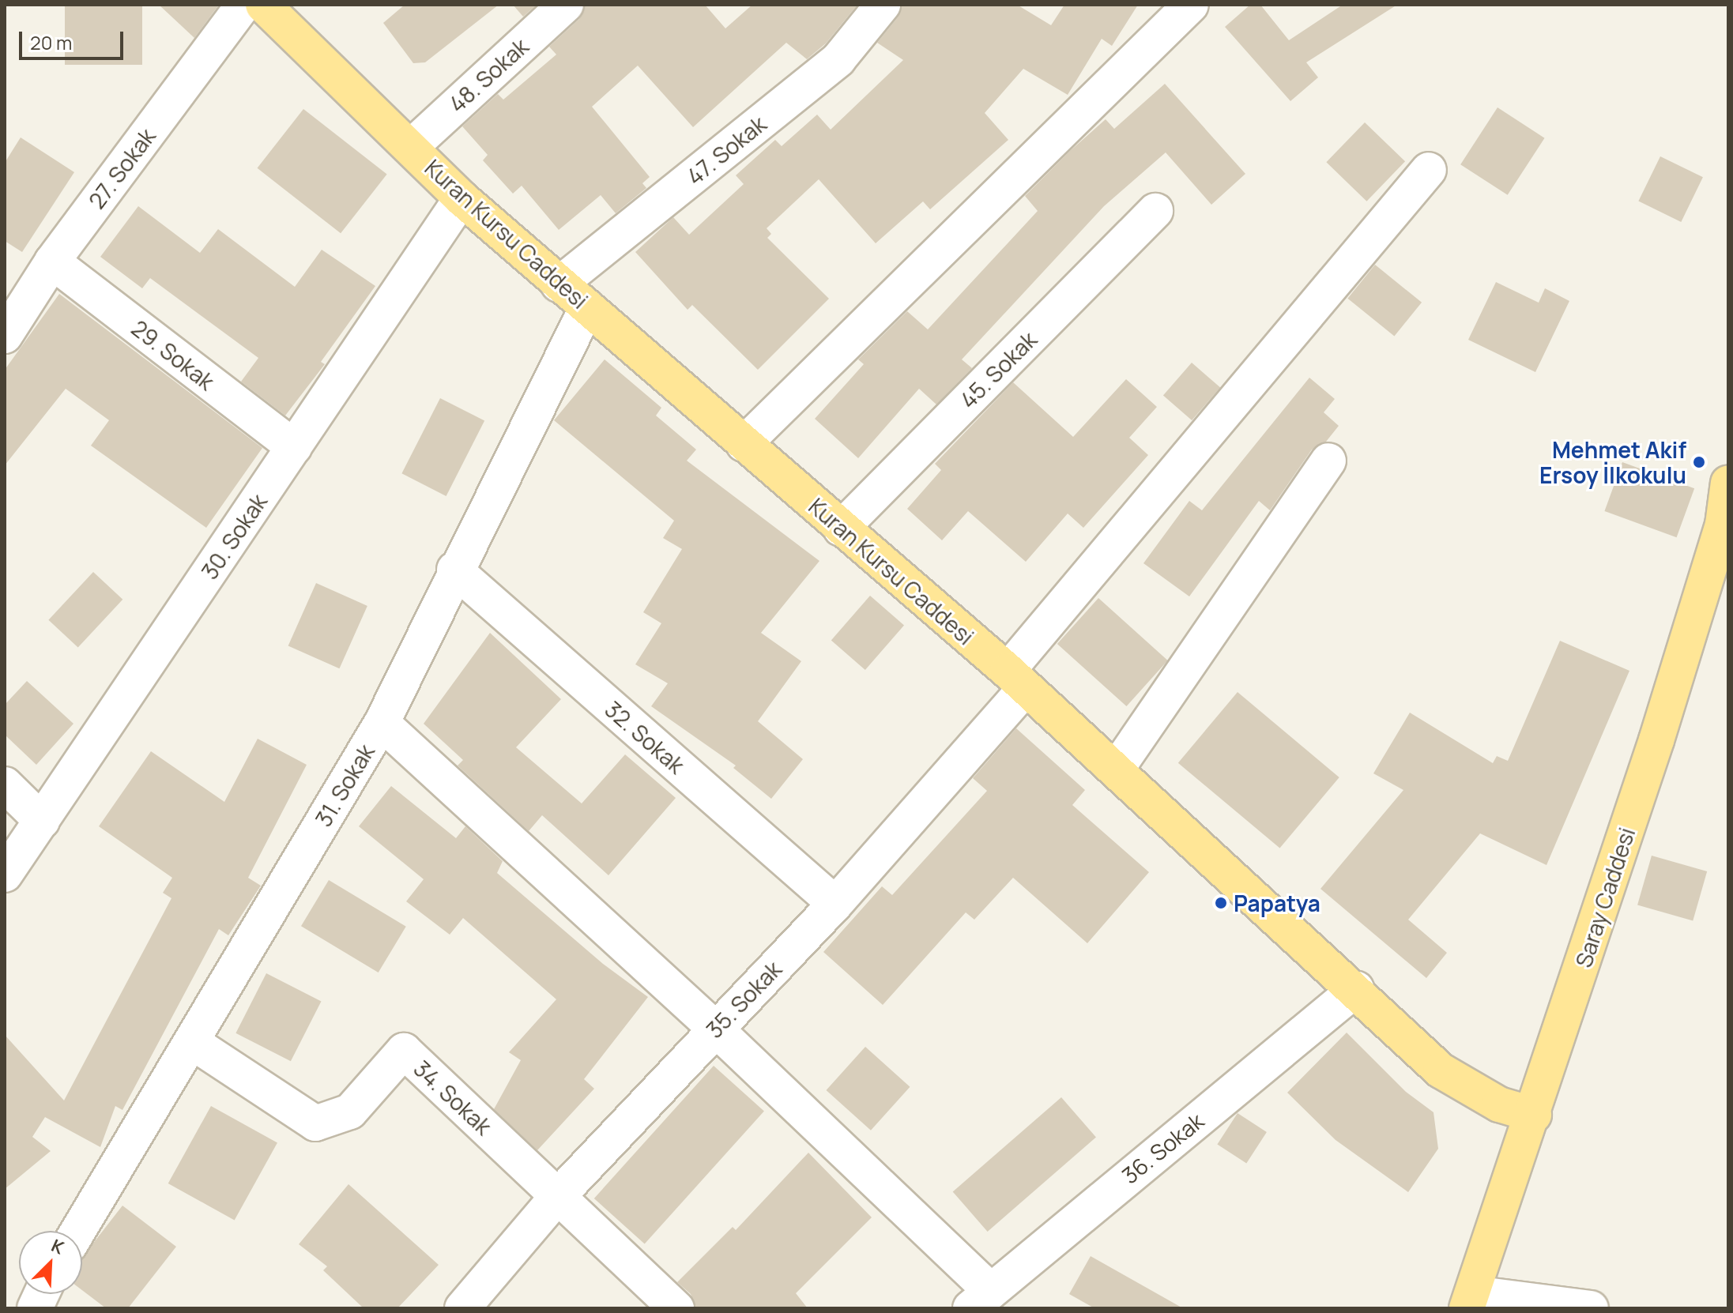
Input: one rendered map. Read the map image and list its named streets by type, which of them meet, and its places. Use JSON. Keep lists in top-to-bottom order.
{
  "streets": {
    "main road": ["Kuran Kursu Caddesi", "Saray Caddesi"],
    "street": [
      "48. Sokak",
      "47. Sokak",
      "27. Sokak",
      "29. Sokak",
      "45. Sokak",
      "30. Sokak",
      "32. Sokak",
      "31. Sokak",
      "35. Sokak",
      "34. Sokak",
      "36. Sokak"
    ]
  },
  "crossings": [
    ["48. Sokak", "Kuran Kursu Caddesi"],
    ["47. Sokak", "Kuran Kursu Caddesi"],
    ["27. Sokak", "29. Sokak"],
    ["Kuran Kursu Caddesi", "45. Sokak"],
    ["Kuran Kursu Caddesi", "30. Sokak"],
    ["Kuran Kursu Caddesi", "31. Sokak"],
    ["Kuran Kursu Caddesi", "Saray Caddesi"],
    ["Kuran Kursu Caddesi", "35. Sokak"],
    ["Kuran Kursu Caddesi", "36. Sokak"],
    ["29. Sokak", "30. Sokak"],
    ["32. Sokak", "31. Sokak"],
    ["32. Sokak", "35. Sokak"],
    ["31. Sokak", "34. Sokak"],
    ["35. Sokak", "34. Sokak"]
  ],
  "places": ["Mehmet Akif Ersoy İlkokulu", "Papatya"],
  "scale_bar": "20 m",
  "north": "top right"
}
